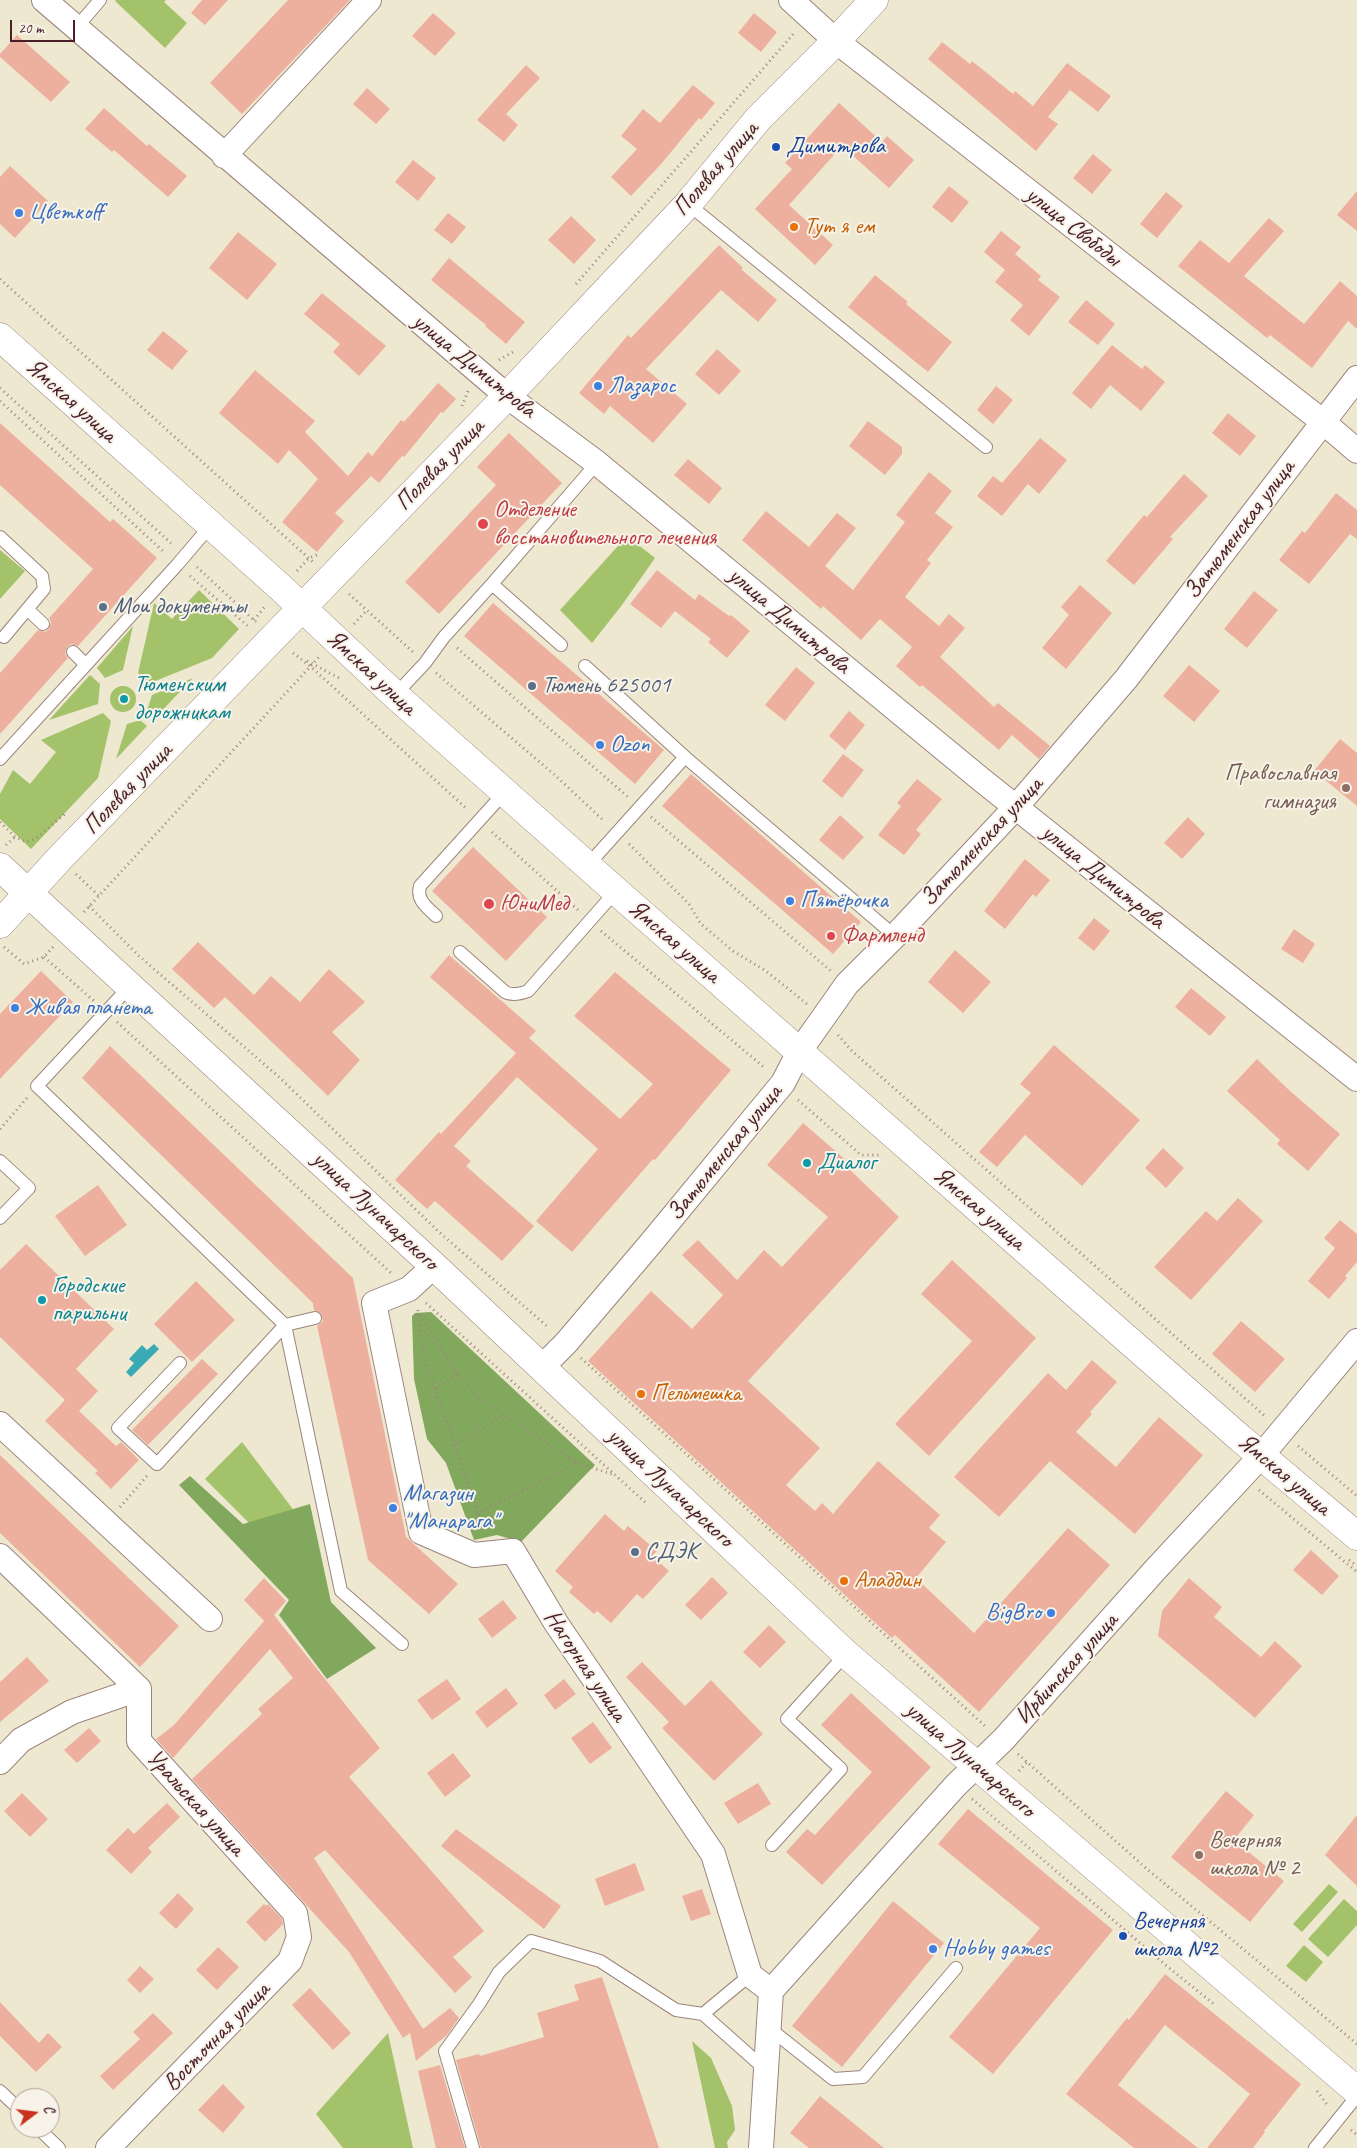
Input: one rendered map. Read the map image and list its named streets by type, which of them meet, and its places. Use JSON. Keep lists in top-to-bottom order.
{
  "streets": {
    "main road": ["Полевая улица", "Ямская улица", "улица Луначарского"],
    "street": [
      "улица Свободы",
      "улица Димитрова",
      "Затюменская улица",
      "Нагорная улица",
      "Ирбитская улица",
      "Уральская улица",
      "Восточная улица"
    ]
  },
  "crossings": [
    ["Полевая улица", "улица Свободы"],
    ["Полевая улица", "улица Димитрова"],
    ["Полевая улица", "Ямская улица"],
    ["Полевая улица", "улица Луначарского"],
    ["улица Свободы", "Затюменская улица"],
    ["улица Димитрова", "Затюменская улица"],
    ["Ямская улица", "Затюменская улица"],
    ["Ямская улица", "Ирбитская улица"],
    ["Затюменская улица", "улица Луначарского"],
    ["улица Луначарского", "Нагорная улица"],
    ["улица Луначарского", "Ирбитская улица"],
    ["Уральская улица", "Восточная улица"]
  ],
  "places": [
    "Димитрова",
    "Цветкоff",
    "Тут я ем",
    "Лазарос",
    "Отделение восстановительного лечения",
    "Мои документы",
    "Тюмень 625001",
    "Тюменским дорожникам",
    "Ozon",
    "Православная гимназия",
    "Пятёрочка",
    "ЮниМед",
    "Фармленд",
    "Живая планета",
    "Диалог",
    "Городские парильни",
    "Пельмешка",
    "Магазин \"Манарага\"",
    "СДЭК",
    "Аладдин",
    "BigBro",
    "Вечерняя школа № 2",
    "Вечерняя школа №2",
    "Hobby games"
  ],
  "scale_bar": "20 m",
  "north": "right"
}
